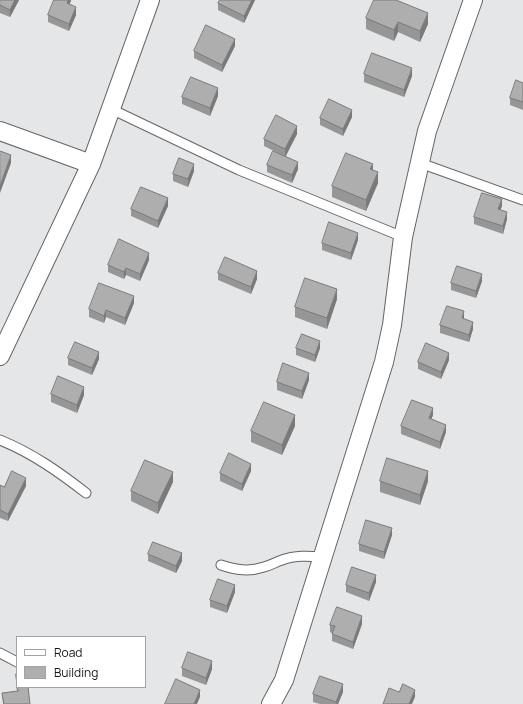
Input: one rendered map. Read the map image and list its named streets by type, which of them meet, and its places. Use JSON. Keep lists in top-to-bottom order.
{
  "legend": ["Road", "Building"]
}
